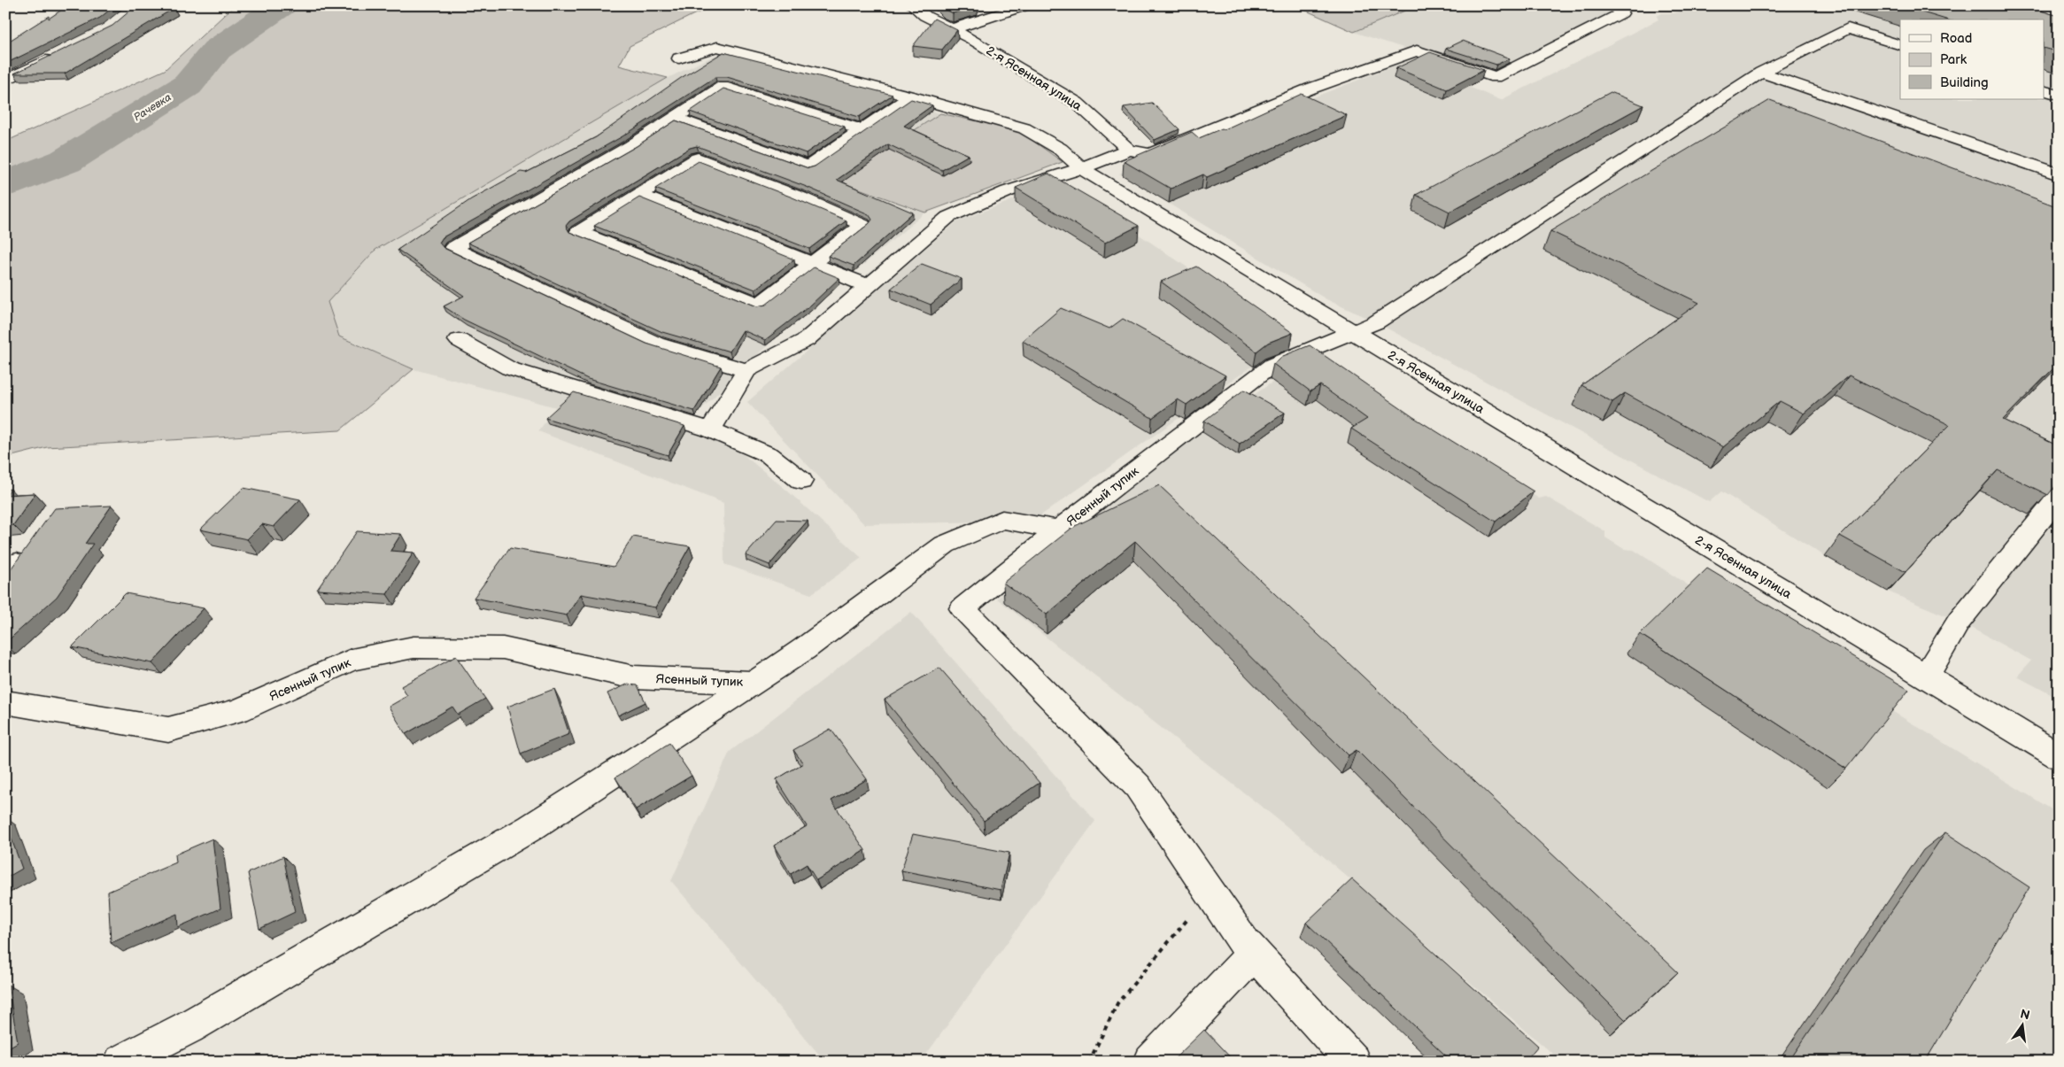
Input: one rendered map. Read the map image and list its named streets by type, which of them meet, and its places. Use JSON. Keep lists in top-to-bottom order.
{
  "streets": {
    "street": ["2-я Ясенная улица", "Ясенный тупик"]
  },
  "crossings": [
    ["2-я Ясенная улица", "Ясенный тупик"]
  ],
  "water": ["Рачевка"],
  "legend": ["Road", "Park", "Building"],
  "north": "top"
}
